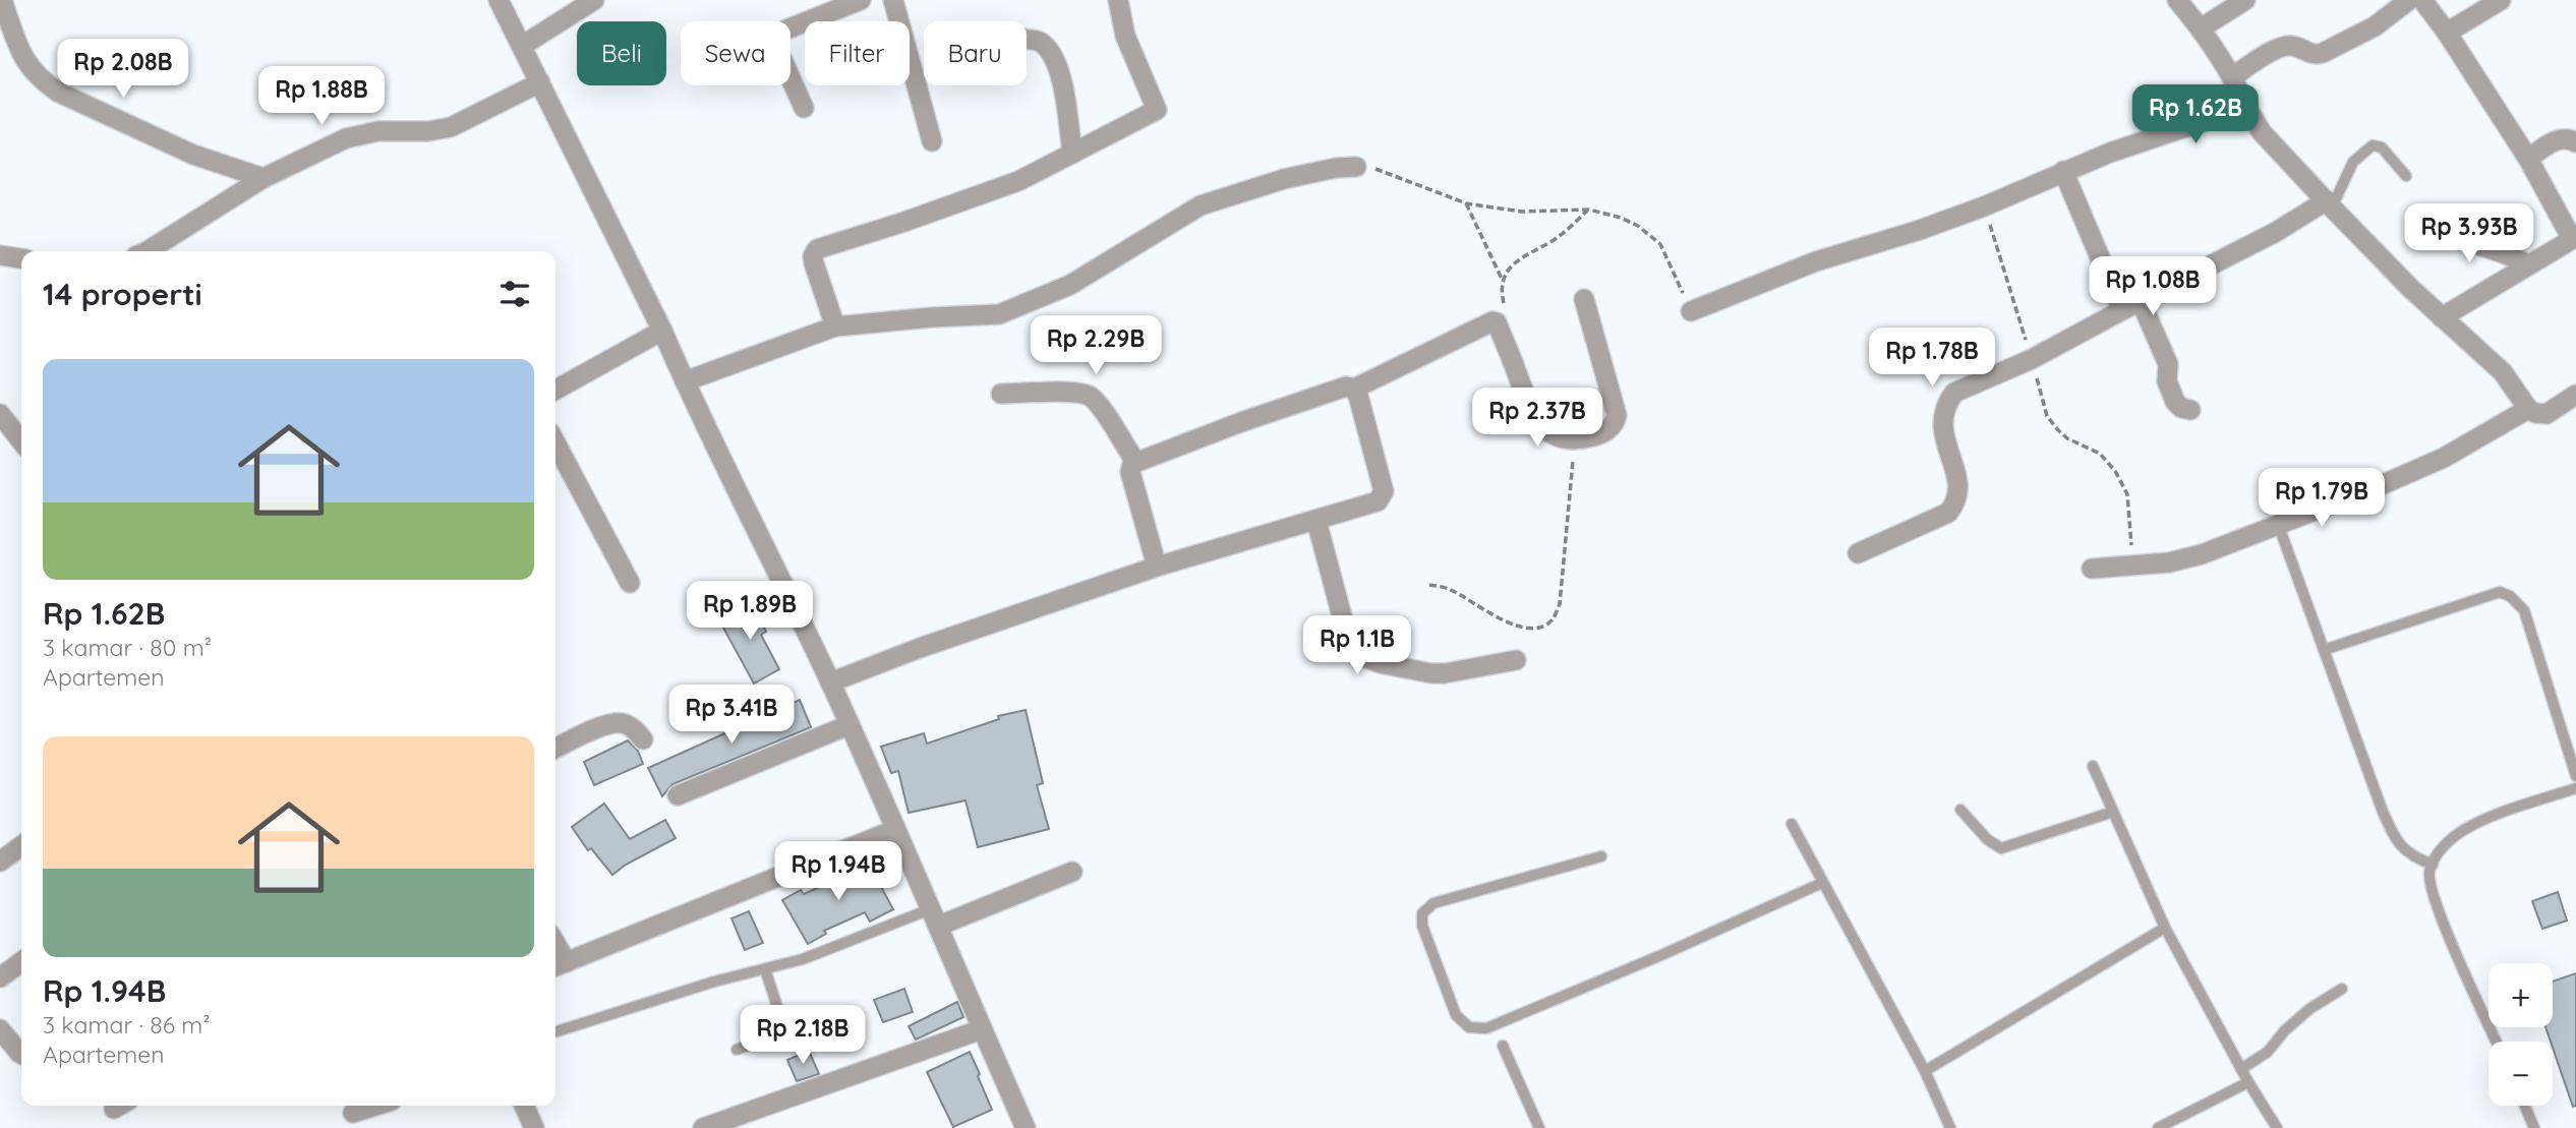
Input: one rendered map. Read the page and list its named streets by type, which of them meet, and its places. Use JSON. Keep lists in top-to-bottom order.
{
  "page": {
    "chip": [
      "Beli",
      "Sewa",
      "Filter",
      "Baru"
    ],
    "price": [
      "Rp 2.08B",
      "Rp 1.88B",
      "Rp 1.62B",
      "Rp 3.93B",
      "Rp 1.08B",
      "Rp 2.29B",
      "Rp 1.78B",
      "Rp 2.37B",
      "Rp 1.79B",
      "Rp 1.89B",
      "Rp 1.1B",
      "Rp 3.41B",
      "Rp 1.94B",
      "Rp 2.18B"
    ],
    "heading": "14 properti",
    "list": [
      {
        "name": "Rp 1.62B",
        "note": "3 kamar · 80 m² · Apartemen"
      },
      {
        "name": "Rp 1.94B",
        "note": "3 kamar · 86 m² · Apartemen"
      }
    ],
    "map_buttons": ["+", "−"]
  }
}
